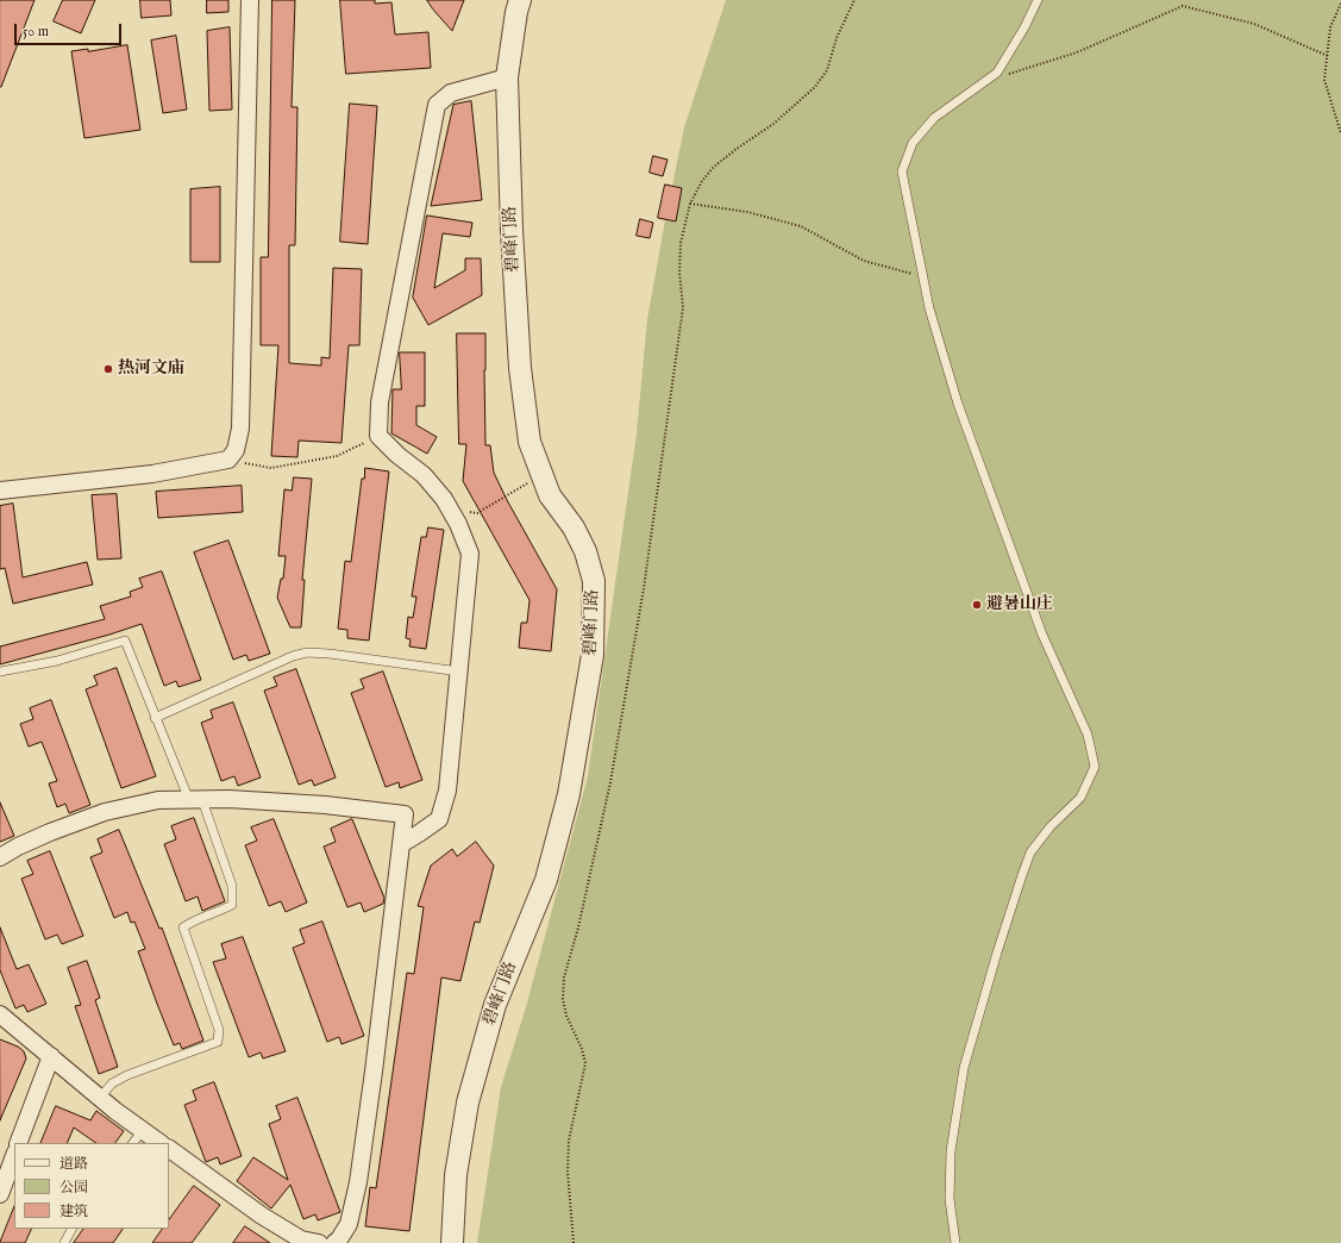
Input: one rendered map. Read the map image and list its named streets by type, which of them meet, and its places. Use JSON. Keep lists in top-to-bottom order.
{
  "streets": {
    "street": ["碧峰门路"]
  },
  "places": ["热河文庙", "避暑山庄"],
  "legend": ["道路", "公园", "建筑"],
  "scale_bar": "50 m"
}
